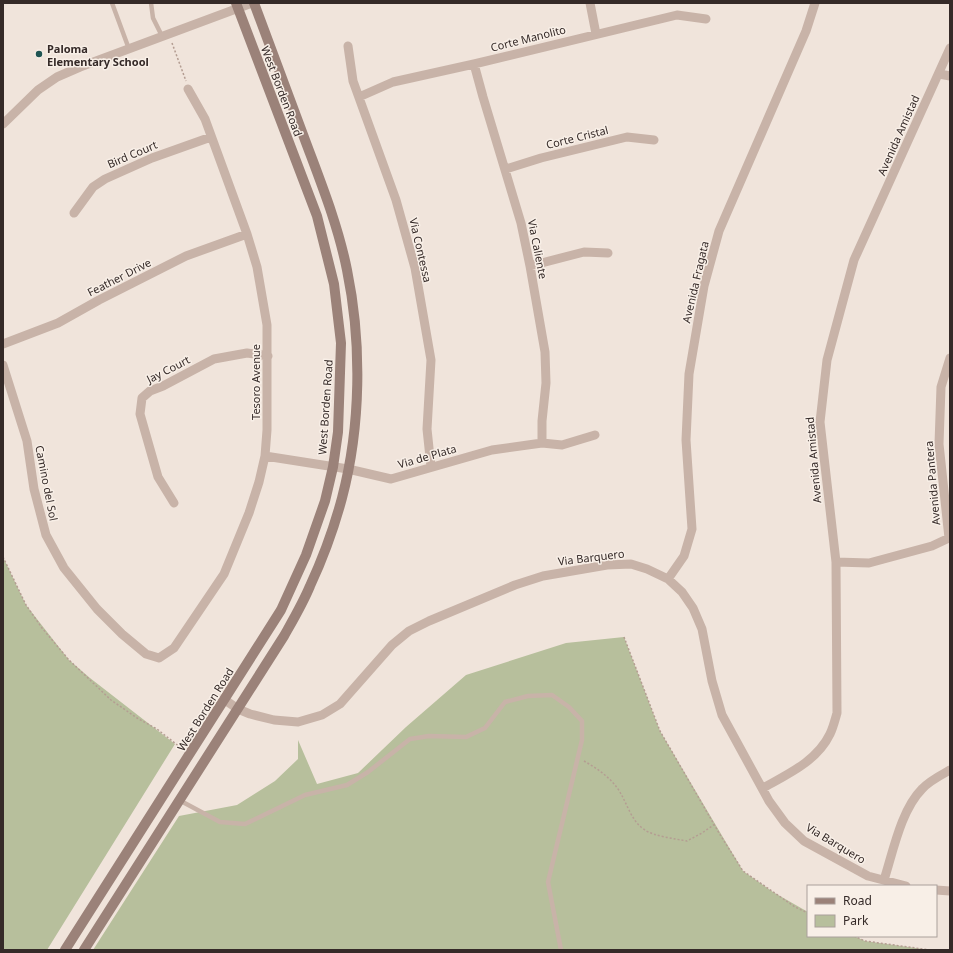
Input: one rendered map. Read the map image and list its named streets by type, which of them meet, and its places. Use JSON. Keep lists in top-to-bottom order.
{
  "streets": {
    "main road": ["West Borden Road"],
    "street": [
      "Corte Manolito",
      "Avenida Amistad",
      "Corte Cristal",
      "Bird Court",
      "Via Caliente",
      "Via Contessa",
      "Feather Drive",
      "Avenida Fragata",
      "Jay Court",
      "Tesoro Avenue",
      "Via de Plata",
      "Camino del Sol",
      "Avenida Pantera",
      "Via Barquero"
    ]
  },
  "crossings": [
    ["Corte Manolito", "Via Caliente"],
    ["Corte Manolito", "Via Contessa"],
    ["West Borden Road", "Via de Plata"],
    ["West Borden Road", "Via Barquero"],
    ["Avenida Amistad", "Avenida Pantera"],
    ["Avenida Amistad", "Via Barquero"],
    ["Corte Cristal", "Via Caliente"],
    ["Bird Court", "Tesoro Avenue"],
    ["Via Caliente", "Via de Plata"],
    ["Via Contessa", "Via de Plata"],
    ["Feather Drive", "Tesoro Avenue"],
    ["Avenida Fragata", "Via Barquero"],
    ["Jay Court", "Tesoro Avenue"],
    ["Tesoro Avenue", "Via de Plata"],
    ["Tesoro Avenue", "Camino del Sol"]
  ],
  "places": ["Paloma Elementary School"],
  "legend": ["Road", "Park"]
}
